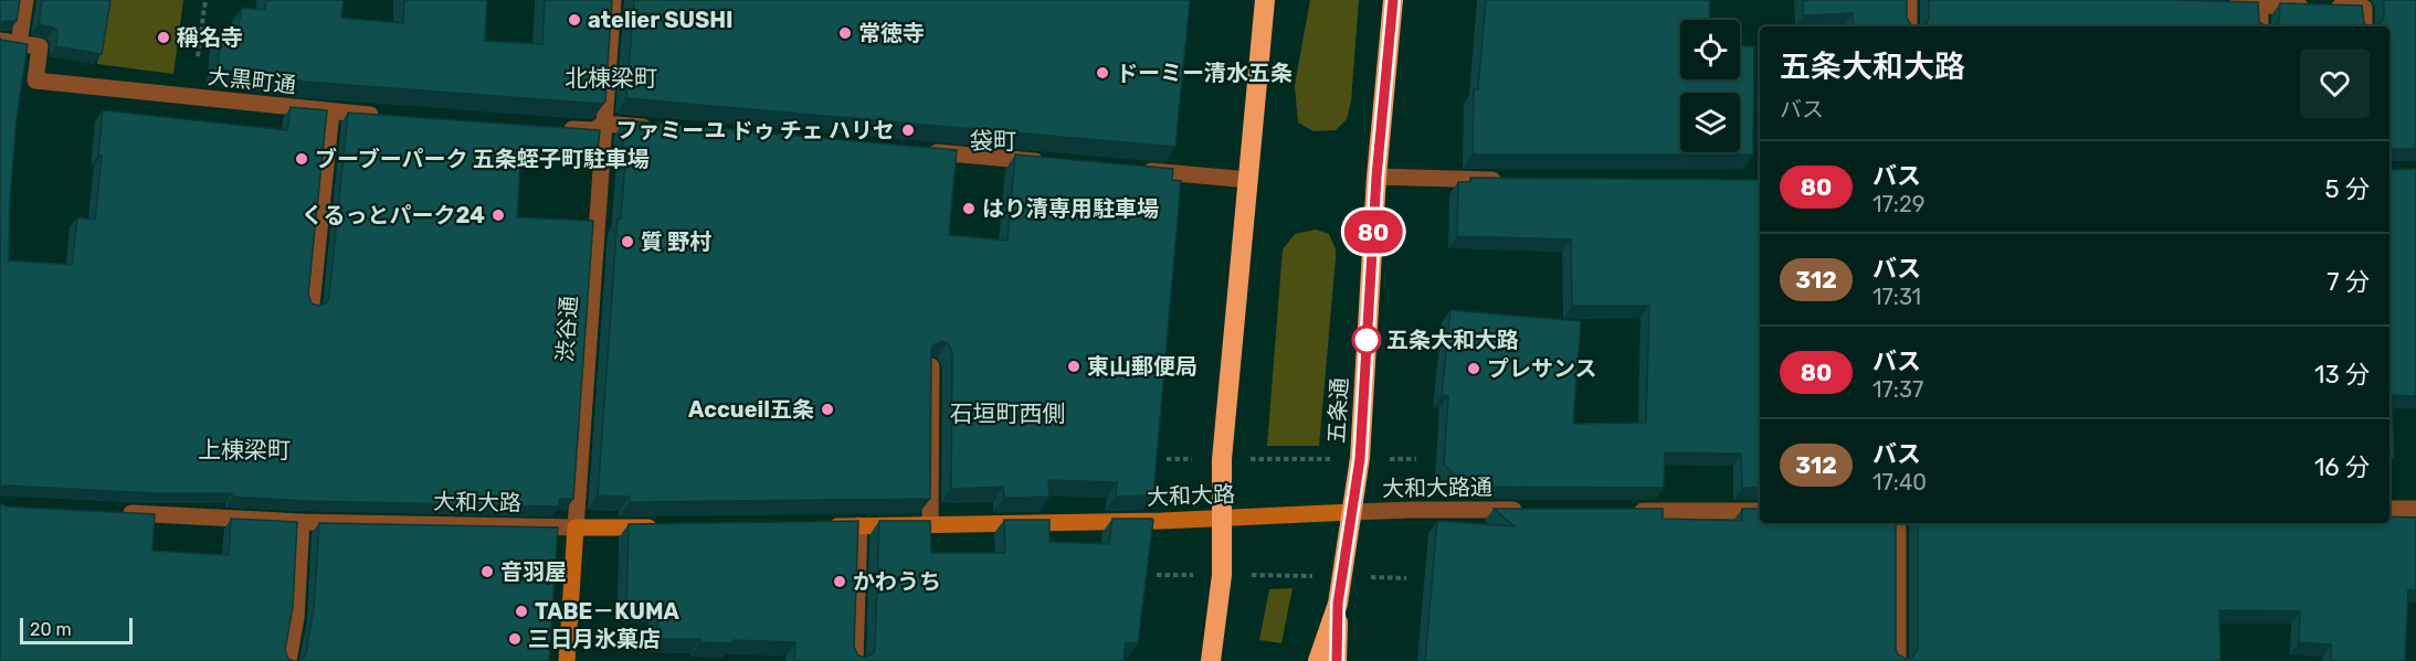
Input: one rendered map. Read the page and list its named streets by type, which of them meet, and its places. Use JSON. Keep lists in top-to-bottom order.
{
  "streets": {
    "highway": ["五条通"],
    "street": [
      "大黒町通",
      "渋谷通",
      "大和大路通",
      "大和大路"
    ]
  },
  "crossings": [
    ["渋谷通", "大和大路"],
    ["五条通", "大和大路通"],
    ["五条通", "大和大路"],
    ["大和大路通", "大和大路"]
  ],
  "districts": [
    "北棟梁町",
    "袋町",
    "石垣町西側",
    "上棟梁町"
  ],
  "places": [
    "atelier SUSHI",
    "常徳寺",
    "稱名寺",
    "ドーミー清水五条",
    "ファミーユ ドゥ チェ ハリセ",
    "ブーブーパーク 五条蛭子町駐車場",
    "はり清専用駐車場",
    "くるっとパーク24",
    "質 野村",
    "五条大和大路",
    "東山郵便局",
    "プレサンス",
    "Accueil五条",
    "音羽屋",
    "かわうち",
    "TABE－KUMA",
    "三日月氷菓店"
  ],
  "lines": ["bus line 80"],
  "scale_bar": "20 m",
  "page": {
    "on_map": "80",
    "heading": ["五条大和大路", "バス"],
    "list": [
      {
        "mark": "80",
        "name": "バス",
        "note": "17:29",
        "value": "5 分"
      },
      {
        "mark": "312",
        "name": "バス",
        "note": "17:31",
        "value": "7 分"
      },
      {
        "mark": "80",
        "name": "バス",
        "note": "17:37",
        "value": "13 分"
      },
      {
        "mark": "312",
        "name": "バス",
        "note": "17:40",
        "value": "16 分"
      }
    ],
    "scale": "20 m"
  }
}
